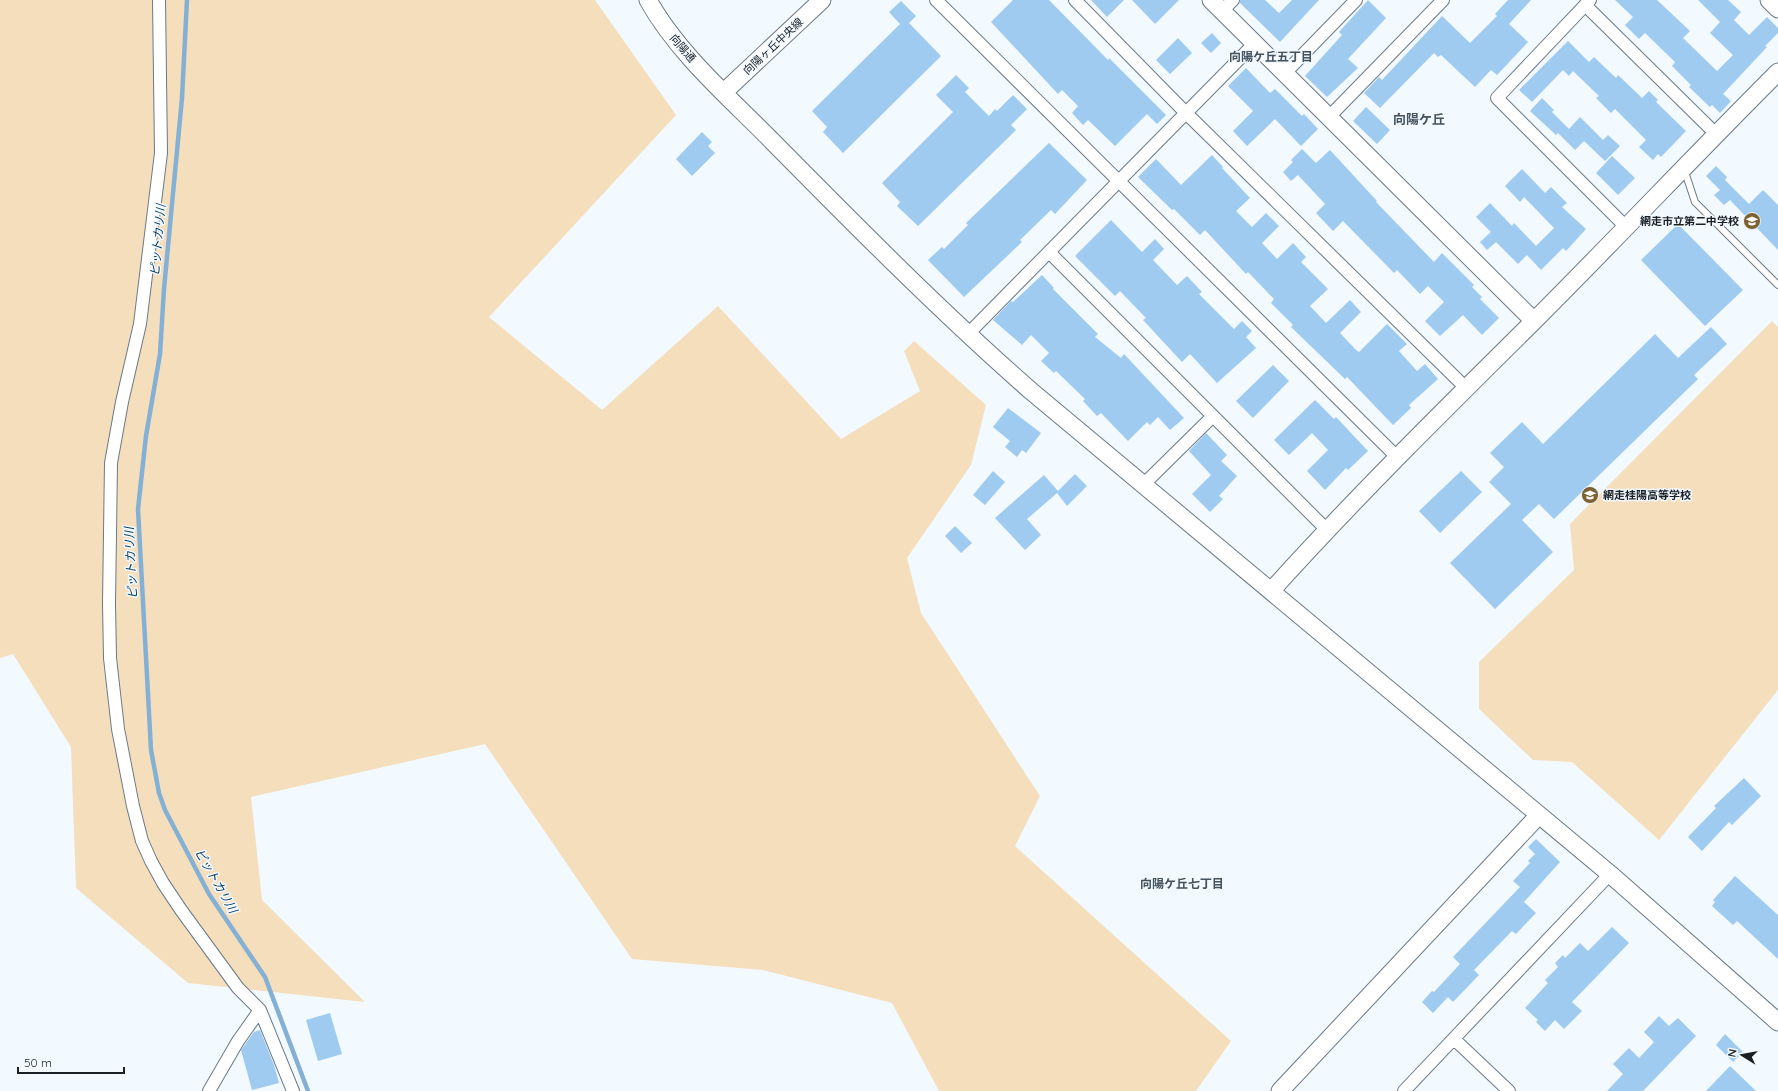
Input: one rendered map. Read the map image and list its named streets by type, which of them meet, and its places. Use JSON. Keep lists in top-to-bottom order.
{
  "streets": {
    "street": ["向陽ヶ丘中央線", "向陽通"]
  },
  "crossings": [
    ["向陽ヶ丘中央線", "向陽通"]
  ],
  "districts": ["向陽ケ丘五丁目", "向陽ケ丘", "向陽ケ丘七丁目"],
  "water": ["ピットカリ川"],
  "places": {
    "school or university": ["網走市立第二中学校", "網走桂陽高等学校"]
  },
  "scale_bar": "50 m",
  "north": "left"
}
